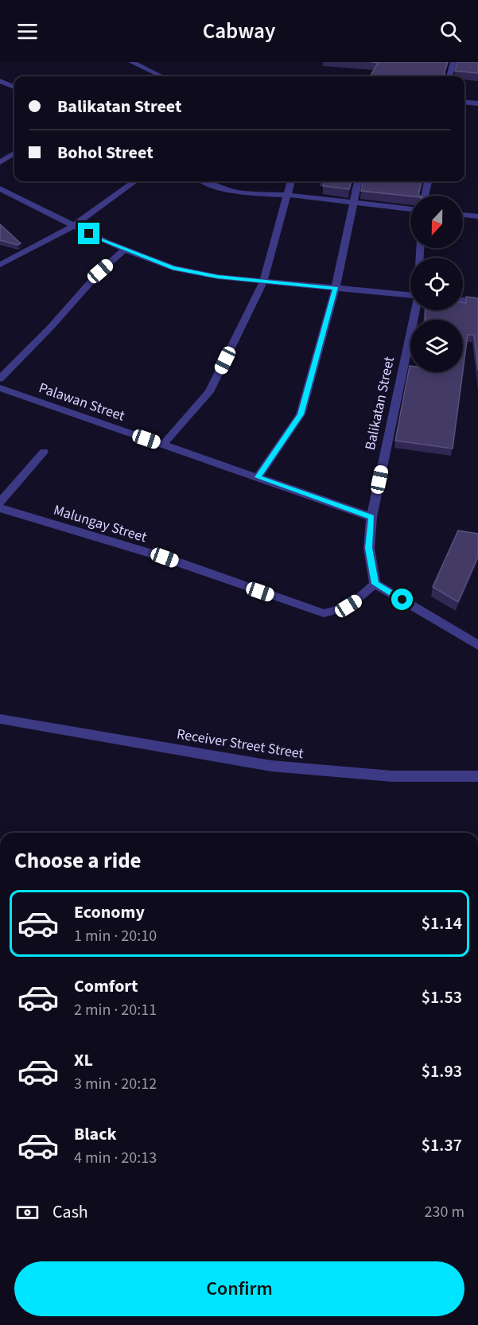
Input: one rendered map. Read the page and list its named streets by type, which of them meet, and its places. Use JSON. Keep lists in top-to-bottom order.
{
  "streets": {
    "street": [
      "Palawan Street",
      "Balikatan Street",
      "Malungay Street",
      "Receiver Street Street"
    ]
  },
  "crossings": [
    ["Palawan Street", "Balikatan Street"],
    ["Balikatan Street", "Malungay Street"]
  ],
  "north": "bottom",
  "page": {
    "header": "Cabway",
    "banner": ["Balikatan Street", "Bohol Street"],
    "heading": "Choose a ride",
    "list": [
      {
        "name": "Economy",
        "note": "1 min · 20:10",
        "value": "$1.14"
      },
      {
        "name": "Comfort",
        "note": "2 min · 20:11",
        "value": "$1.53"
      },
      {
        "name": "XL",
        "note": "3 min · 20:12",
        "value": "$1.93"
      },
      {
        "name": "Black",
        "note": "4 min · 20:13",
        "value": "$1.37"
      }
    ],
    "pay": ["Cash", "230 m"],
    "buttons": "Confirm"
  }
}
